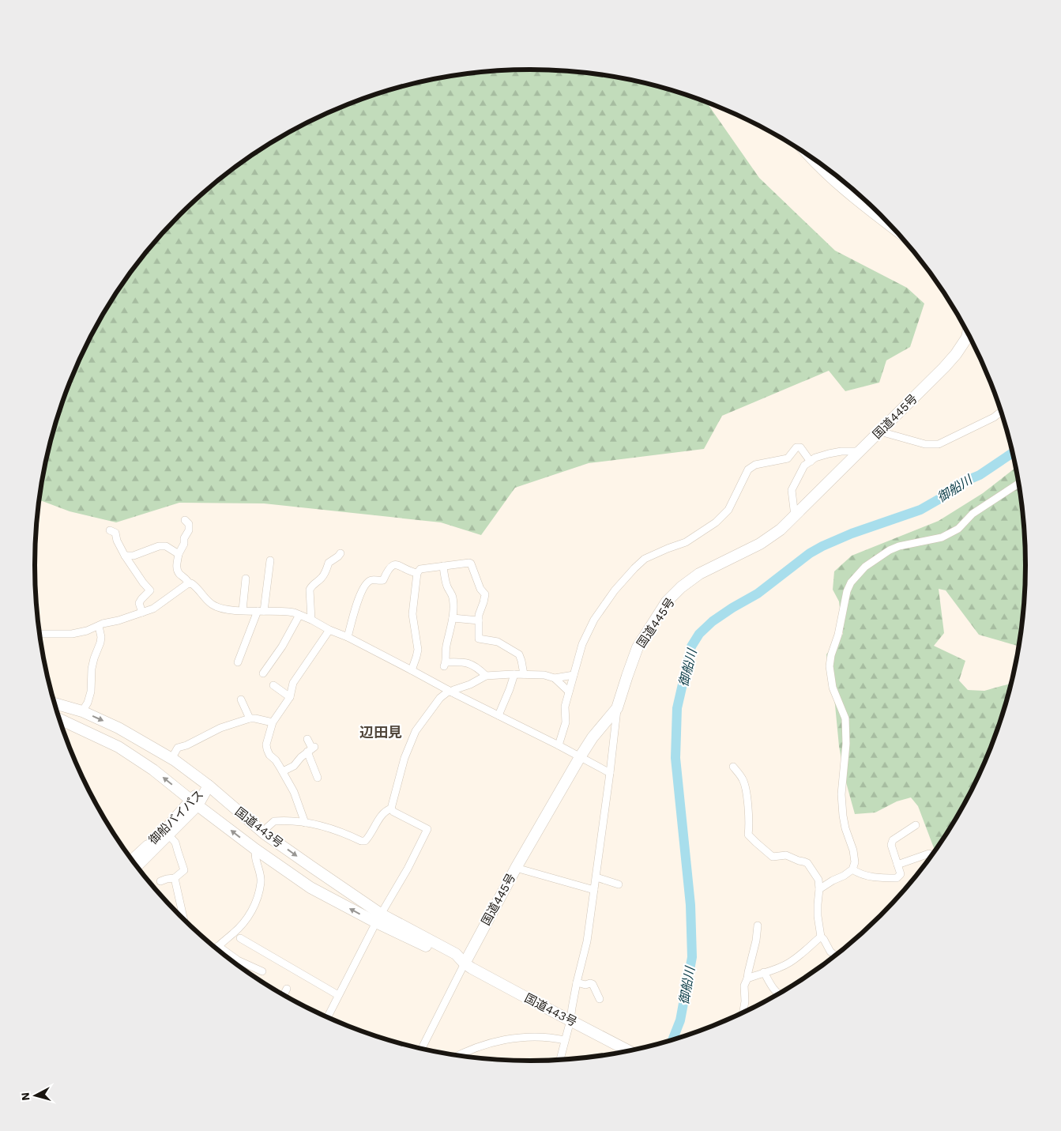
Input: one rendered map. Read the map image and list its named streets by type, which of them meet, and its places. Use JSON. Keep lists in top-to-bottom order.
{
  "streets": {
    "highway": ["国道445号", "御船バイパス", "国道443号"]
  },
  "crossings": [
    ["国道445号", "国道443号"],
    ["御船バイパス", "国道443号"]
  ],
  "districts": ["辺田見"],
  "water": ["御船川"],
  "north": "left"
}
